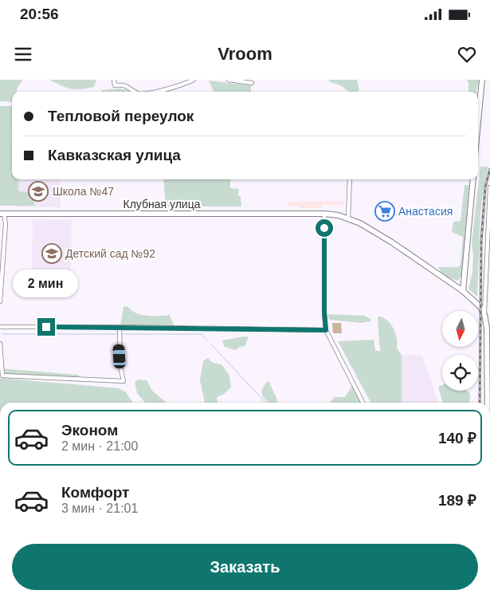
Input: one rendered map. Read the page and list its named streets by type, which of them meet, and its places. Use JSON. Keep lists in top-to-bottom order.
{
  "streets": {
    "street": ["Клубная улица"]
  },
  "places": {
    "school or university": ["Школа №47", "Детский сад №92"],
    "supermarket": ["Анастасия"]
  },
  "north": "bottom",
  "page": {
    "status": "20:56",
    "header": "Vroom",
    "banner": ["Тепловой переулок", "Кавказская улица"],
    "bubble": "2 мин",
    "list": [
      {
        "name": "Эконом",
        "note": "2 мин · 21:00",
        "value": "140 ₽"
      },
      {
        "name": "Комфорт",
        "note": "3 мин · 21:01",
        "value": "189 ₽"
      }
    ],
    "buttons": "Заказать"
  }
}
